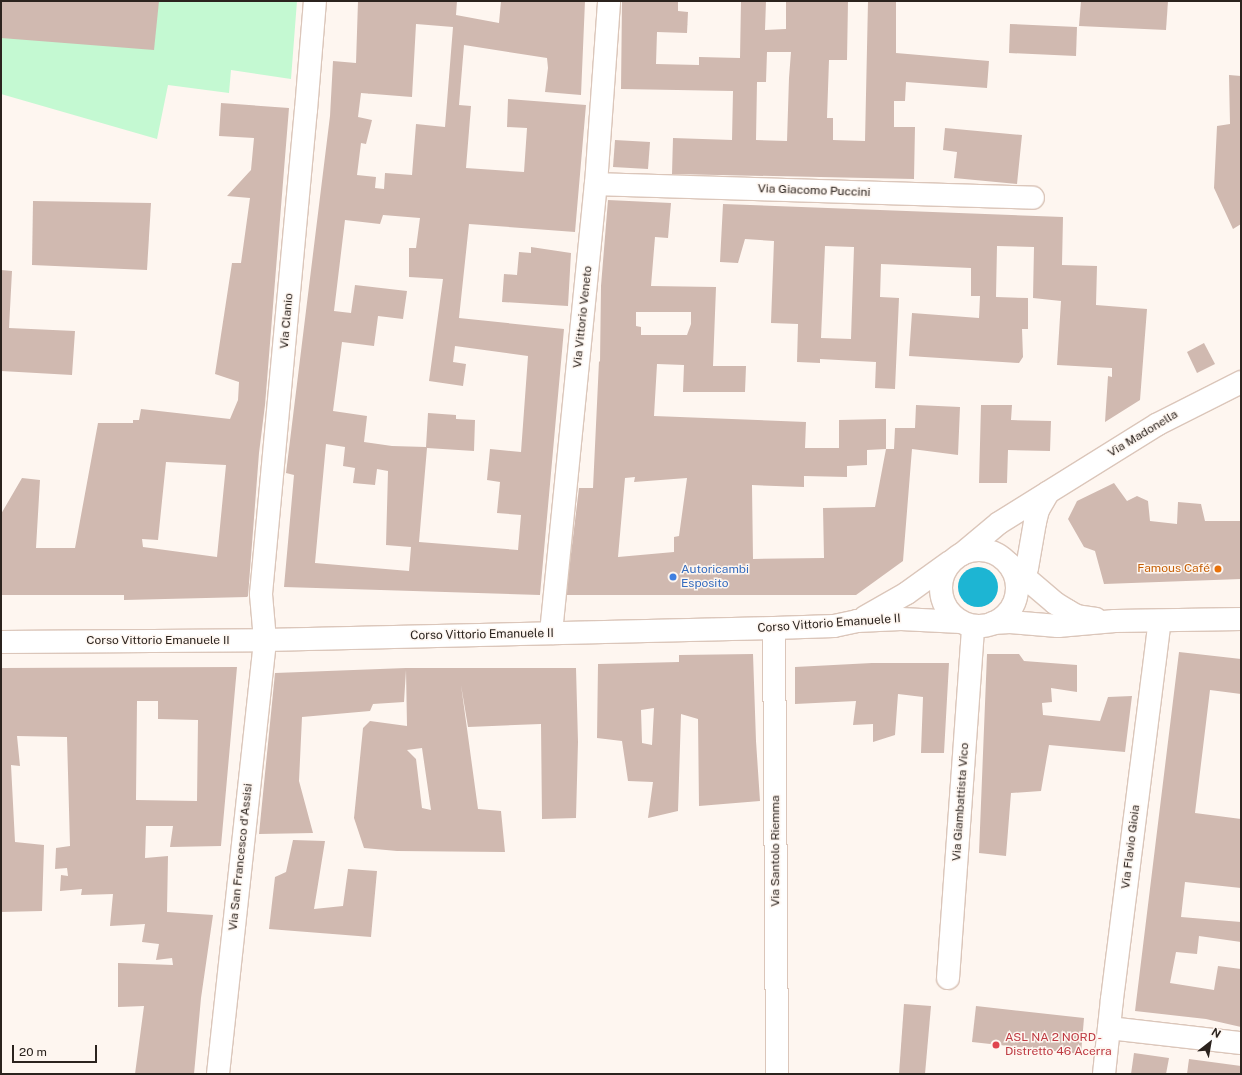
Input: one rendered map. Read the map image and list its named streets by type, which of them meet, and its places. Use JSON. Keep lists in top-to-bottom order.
{
  "streets": {
    "street": [
      "Via Giacomo Puccini",
      "Via Vittorio Veneto",
      "Via Clanio",
      "Via Madonella",
      "Corso Vittorio Emanuele II",
      "Via Giambattista Vico",
      "Via Flavio Gioia",
      "Via Santolo Riemma",
      "Via San Francesco d'Assisi"
    ]
  },
  "crossings": [
    ["Via Giacomo Puccini", "Via Vittorio Veneto"],
    ["Via Vittorio Veneto", "Corso Vittorio Emanuele II"],
    ["Via Clanio", "Corso Vittorio Emanuele II"],
    ["Via Clanio", "Via San Francesco d'Assisi"],
    ["Via Madonella", "Corso Vittorio Emanuele II"],
    ["Via Madonella", "Via Giambattista Vico"],
    ["Corso Vittorio Emanuele II", "Via Giambattista Vico"],
    ["Corso Vittorio Emanuele II", "Via Flavio Gioia"],
    ["Corso Vittorio Emanuele II", "Via Santolo Riemma"],
    ["Corso Vittorio Emanuele II", "Via San Francesco d'Assisi"]
  ],
  "places": ["Famous Café", "Autoricambi Esposito", "ASL NA 2 NORD - Distretto 46 Acerra"],
  "scale_bar": "20 m",
  "north": "top right"
}
